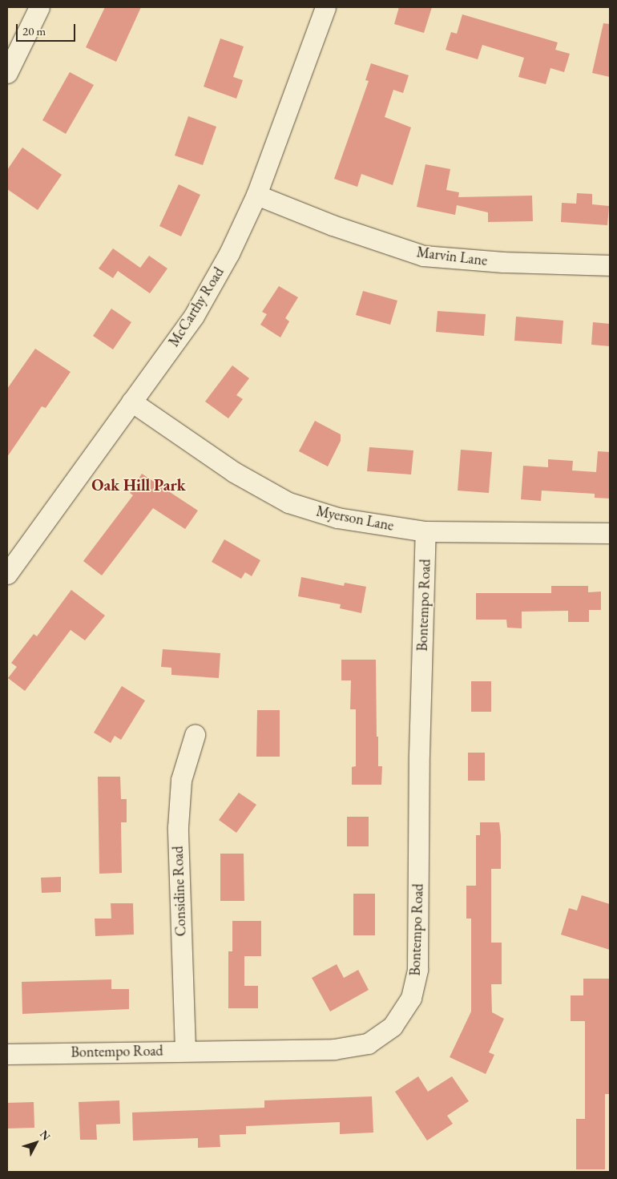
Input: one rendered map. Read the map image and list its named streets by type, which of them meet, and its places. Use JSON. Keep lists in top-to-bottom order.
{
  "streets": {
    "street": [
      "Marvin Lane",
      "McCarthy Road",
      "Myerson Lane",
      "Bontempo Road",
      "Considine Road"
    ]
  },
  "crossings": [
    ["Marvin Lane", "McCarthy Road"],
    ["McCarthy Road", "Myerson Lane"],
    ["Myerson Lane", "Bontempo Road"],
    ["Bontempo Road", "Considine Road"]
  ],
  "districts": ["Oak Hill Park"],
  "scale_bar": "20 m",
  "north": "top right"
}
